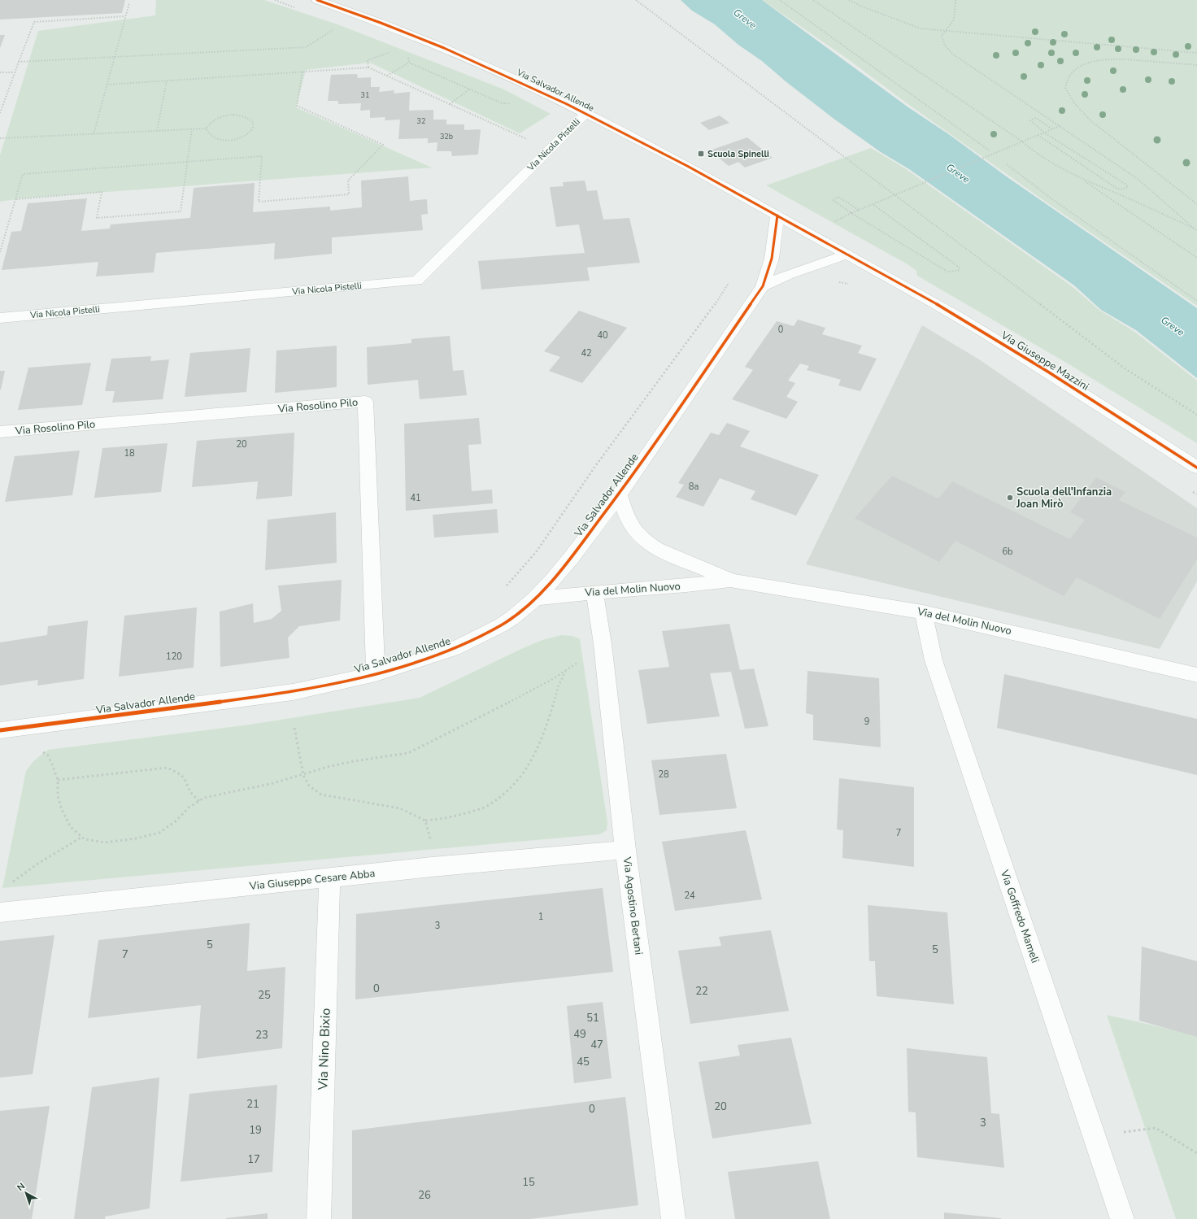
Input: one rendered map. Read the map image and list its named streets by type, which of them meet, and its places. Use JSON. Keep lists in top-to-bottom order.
{
  "streets": {
    "street": [
      "Via Salvador Allende",
      "Via Nicola Pistelli",
      "Via Giuseppe Mazzini",
      "Via Rosolino Pilo",
      "Via del Molin Nuovo",
      "Via Giuseppe Cesare Abba",
      "Via Agostino Bertani",
      "Via Goffredo Mameli",
      "Via Nino Bixio"
    ]
  },
  "crossings": [
    ["Via Salvador Allende", "Via Nicola Pistelli"],
    ["Via Salvador Allende", "Via Giuseppe Mazzini"],
    ["Via Salvador Allende", "Via Rosolino Pilo"],
    ["Via Salvador Allende", "Via del Molin Nuovo"],
    ["Via del Molin Nuovo", "Via Agostino Bertani"],
    ["Via del Molin Nuovo", "Via Goffredo Mameli"],
    ["Via Giuseppe Cesare Abba", "Via Agostino Bertani"],
    ["Via Giuseppe Cesare Abba", "Via Nino Bixio"]
  ],
  "water": ["Greve"],
  "places": {
    "transit": ["Scuola Spinelli"],
    "other": ["Scuola dell'Infanzia Joan Mirò"]
  },
  "house_numbers": [
    "31",
    "32",
    "32b",
    "0",
    "40",
    "42",
    "20",
    "18",
    "8a",
    "41",
    "6b",
    "120",
    "9",
    "28",
    "7",
    "24",
    "1",
    "3",
    "5",
    "5",
    "7",
    "0",
    "22",
    "25",
    "51",
    "49",
    "23",
    "47",
    "45",
    "21",
    "20",
    "0",
    "3",
    "19",
    "17",
    "15",
    "26"
  ],
  "north": "top left"
}
